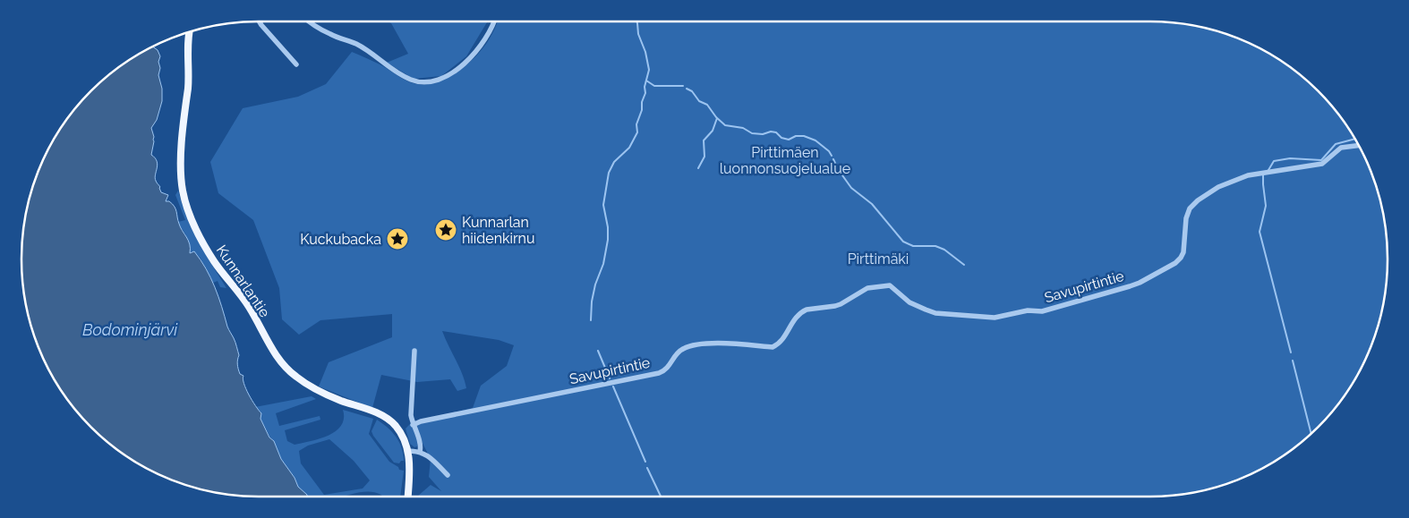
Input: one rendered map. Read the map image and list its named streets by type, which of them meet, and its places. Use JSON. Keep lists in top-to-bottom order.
{
  "streets": {
    "main road": ["Kunnarlantie"],
    "street": ["Savupirtintie"]
  },
  "water": ["Bodominjärvi"],
  "parks": ["Pirttimäen luonnonsuojelualue", "Pirttimäki"],
  "places": {
    "place": ["Kunnarlan hiidenkirnu", "Kuckubacka"]
  }
}
